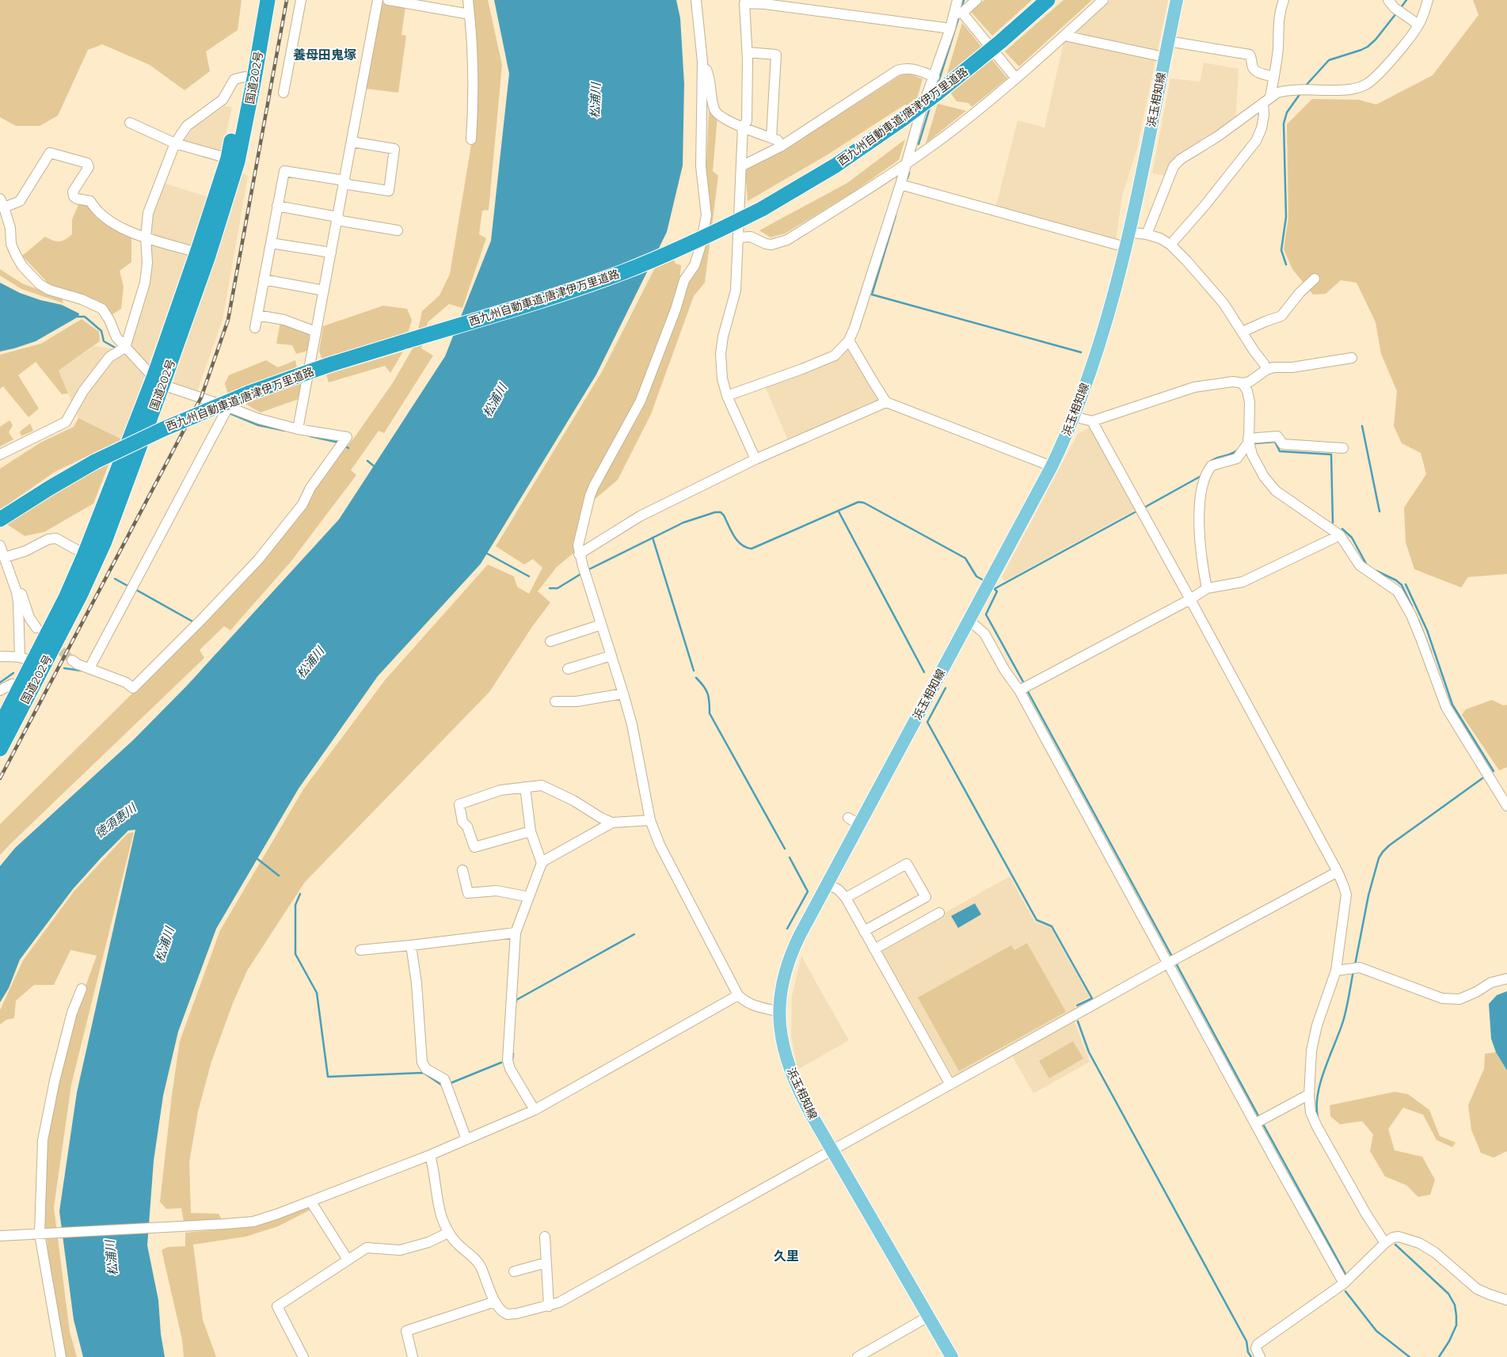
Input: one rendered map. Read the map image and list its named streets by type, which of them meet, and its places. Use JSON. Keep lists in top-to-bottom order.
{
  "streets": {
    "highway": ["国道202号", "西九州自動車道;唐津伊万里道路"],
    "main road": ["浜玉相知線"]
  },
  "districts": ["養母田鬼塚", "久里"],
  "water": ["松浦川", "徳須恵川"]
}
